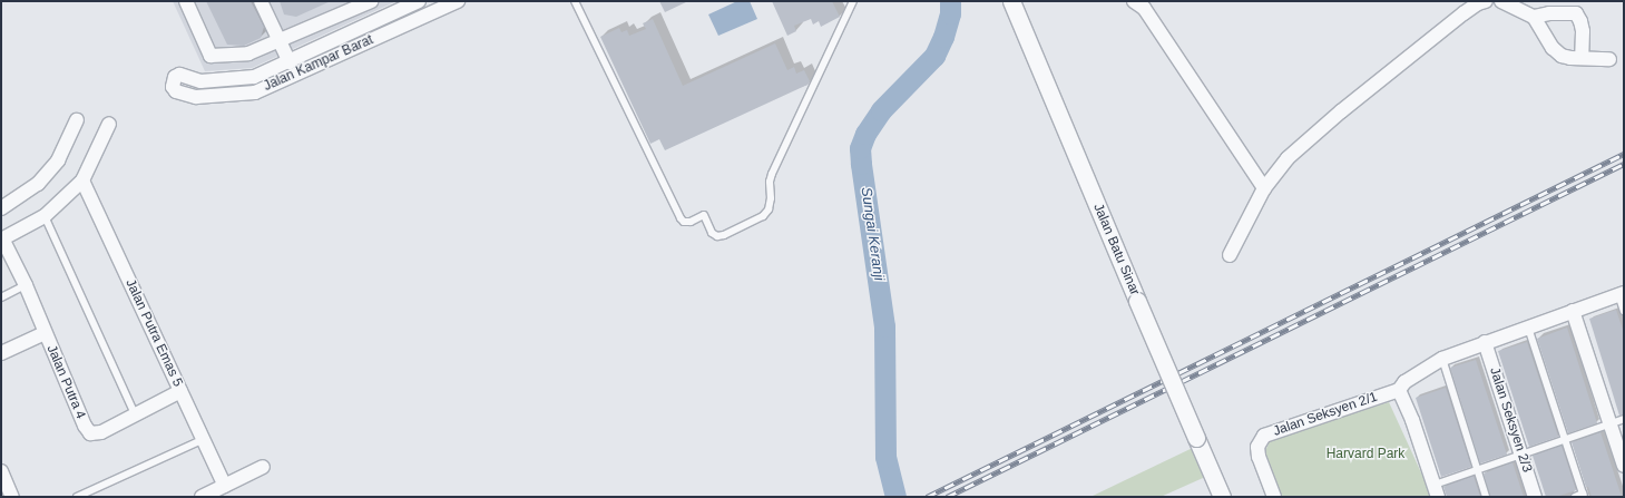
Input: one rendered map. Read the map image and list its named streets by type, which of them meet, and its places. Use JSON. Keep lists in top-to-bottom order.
{
  "streets": {
    "street": [
      "Jalan Kampar Barat",
      "Jalan Batu Sinar",
      "Jalan Putra Emas 5",
      "Jalan Putra 4",
      "Jalan Seksyen 2/1",
      "Jalan Seksyen 2/3"
    ]
  },
  "crossings": [
    ["Jalan Putra Emas 5", "Jalan Putra 4"]
  ],
  "water": ["Sungai Keranji"],
  "parks": ["Harvard Park"]
}
